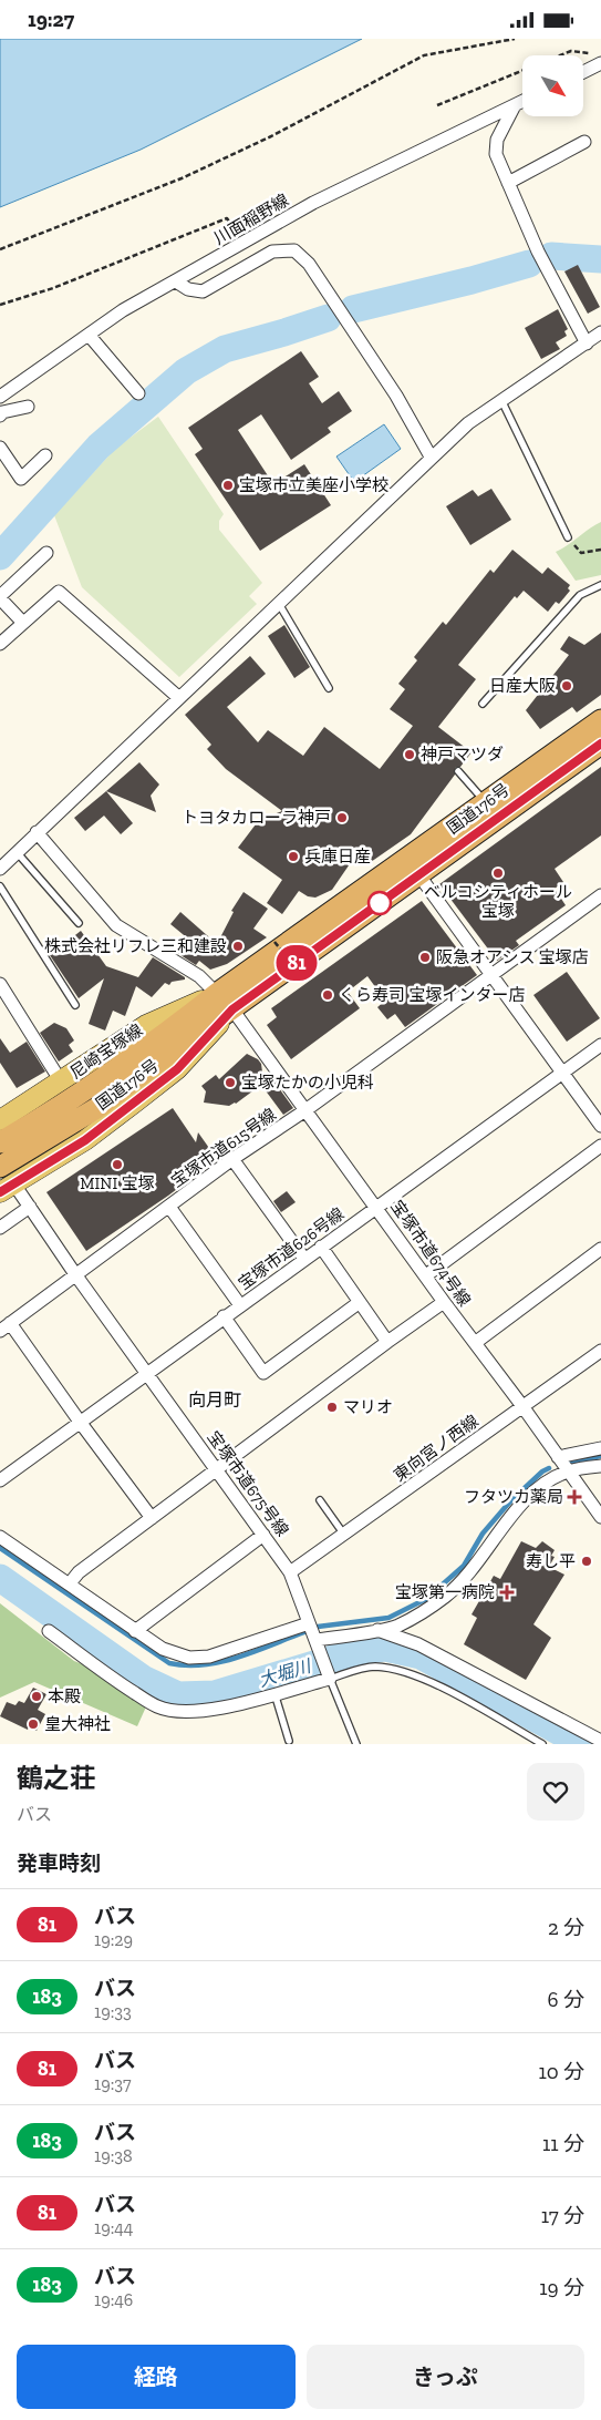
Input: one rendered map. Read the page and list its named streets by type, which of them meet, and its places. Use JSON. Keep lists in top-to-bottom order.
{
  "streets": {
    "highway": ["国道176号"],
    "main road": ["尼崎宝塚線"],
    "street": [
      "川面稲野線",
      "宝塚市道615号線",
      "宝塚市道626号線",
      "宝塚市道674号線",
      "東向宮ノ西線",
      "宝塚市道675号線"
    ]
  },
  "crossings": [
    ["国道176号", "尼崎宝塚線"],
    ["国道176号", "宝塚市道674号線"],
    ["尼崎宝塚線", "宝塚市道674号線"],
    ["宝塚市道615号線", "宝塚市道674号線"],
    ["宝塚市道615号線", "宝塚市道675号線"],
    ["宝塚市道626号線", "宝塚市道674号線"],
    ["宝塚市道626号線", "宝塚市道675号線"],
    ["宝塚市道674号線", "東向宮ノ西線"],
    ["東向宮ノ西線", "宝塚市道675号線"]
  ],
  "districts": ["向月町"],
  "water": ["大堀川"],
  "places": {
    "other": [
      "宝塚市立美座小学校",
      "日産大阪",
      "神戸マツダ",
      "トヨタカローラ神戸",
      "兵庫日産",
      "ベルコシティホール 宝塚",
      "株式会社リフレ三和建設",
      "阪急オアシス 宝塚店",
      "くら寿司 宝塚インター店",
      "宝塚たかの小児科",
      "MINI 宝塚",
      "マリオ",
      "寿し平",
      "本殿",
      "皇大神社"
    ],
    "health": ["フタツカ薬局", "宝塚第一病院"]
  },
  "lines": ["bus line 81"],
  "north": "bottom right",
  "page": {
    "status": "19:27",
    "on_map": "81",
    "heading": [
      ["鶴之荘", "バス"],
      "発車時刻"
    ],
    "list": [
      {
        "mark": "81",
        "name": "バス",
        "note": "19:29",
        "value": "2 分"
      },
      {
        "mark": "183",
        "name": "バス",
        "note": "19:33",
        "value": "6 分"
      },
      {
        "mark": "81",
        "name": "バス",
        "note": "19:37",
        "value": "10 分"
      },
      {
        "mark": "183",
        "name": "バス",
        "note": "19:38",
        "value": "11 分"
      },
      {
        "mark": "81",
        "name": "バス",
        "note": "19:44",
        "value": "17 分"
      },
      {
        "mark": "183",
        "name": "バス",
        "note": "19:46",
        "value": "19 分"
      }
    ],
    "buttons": ["経路", "きっぷ"]
  }
}
